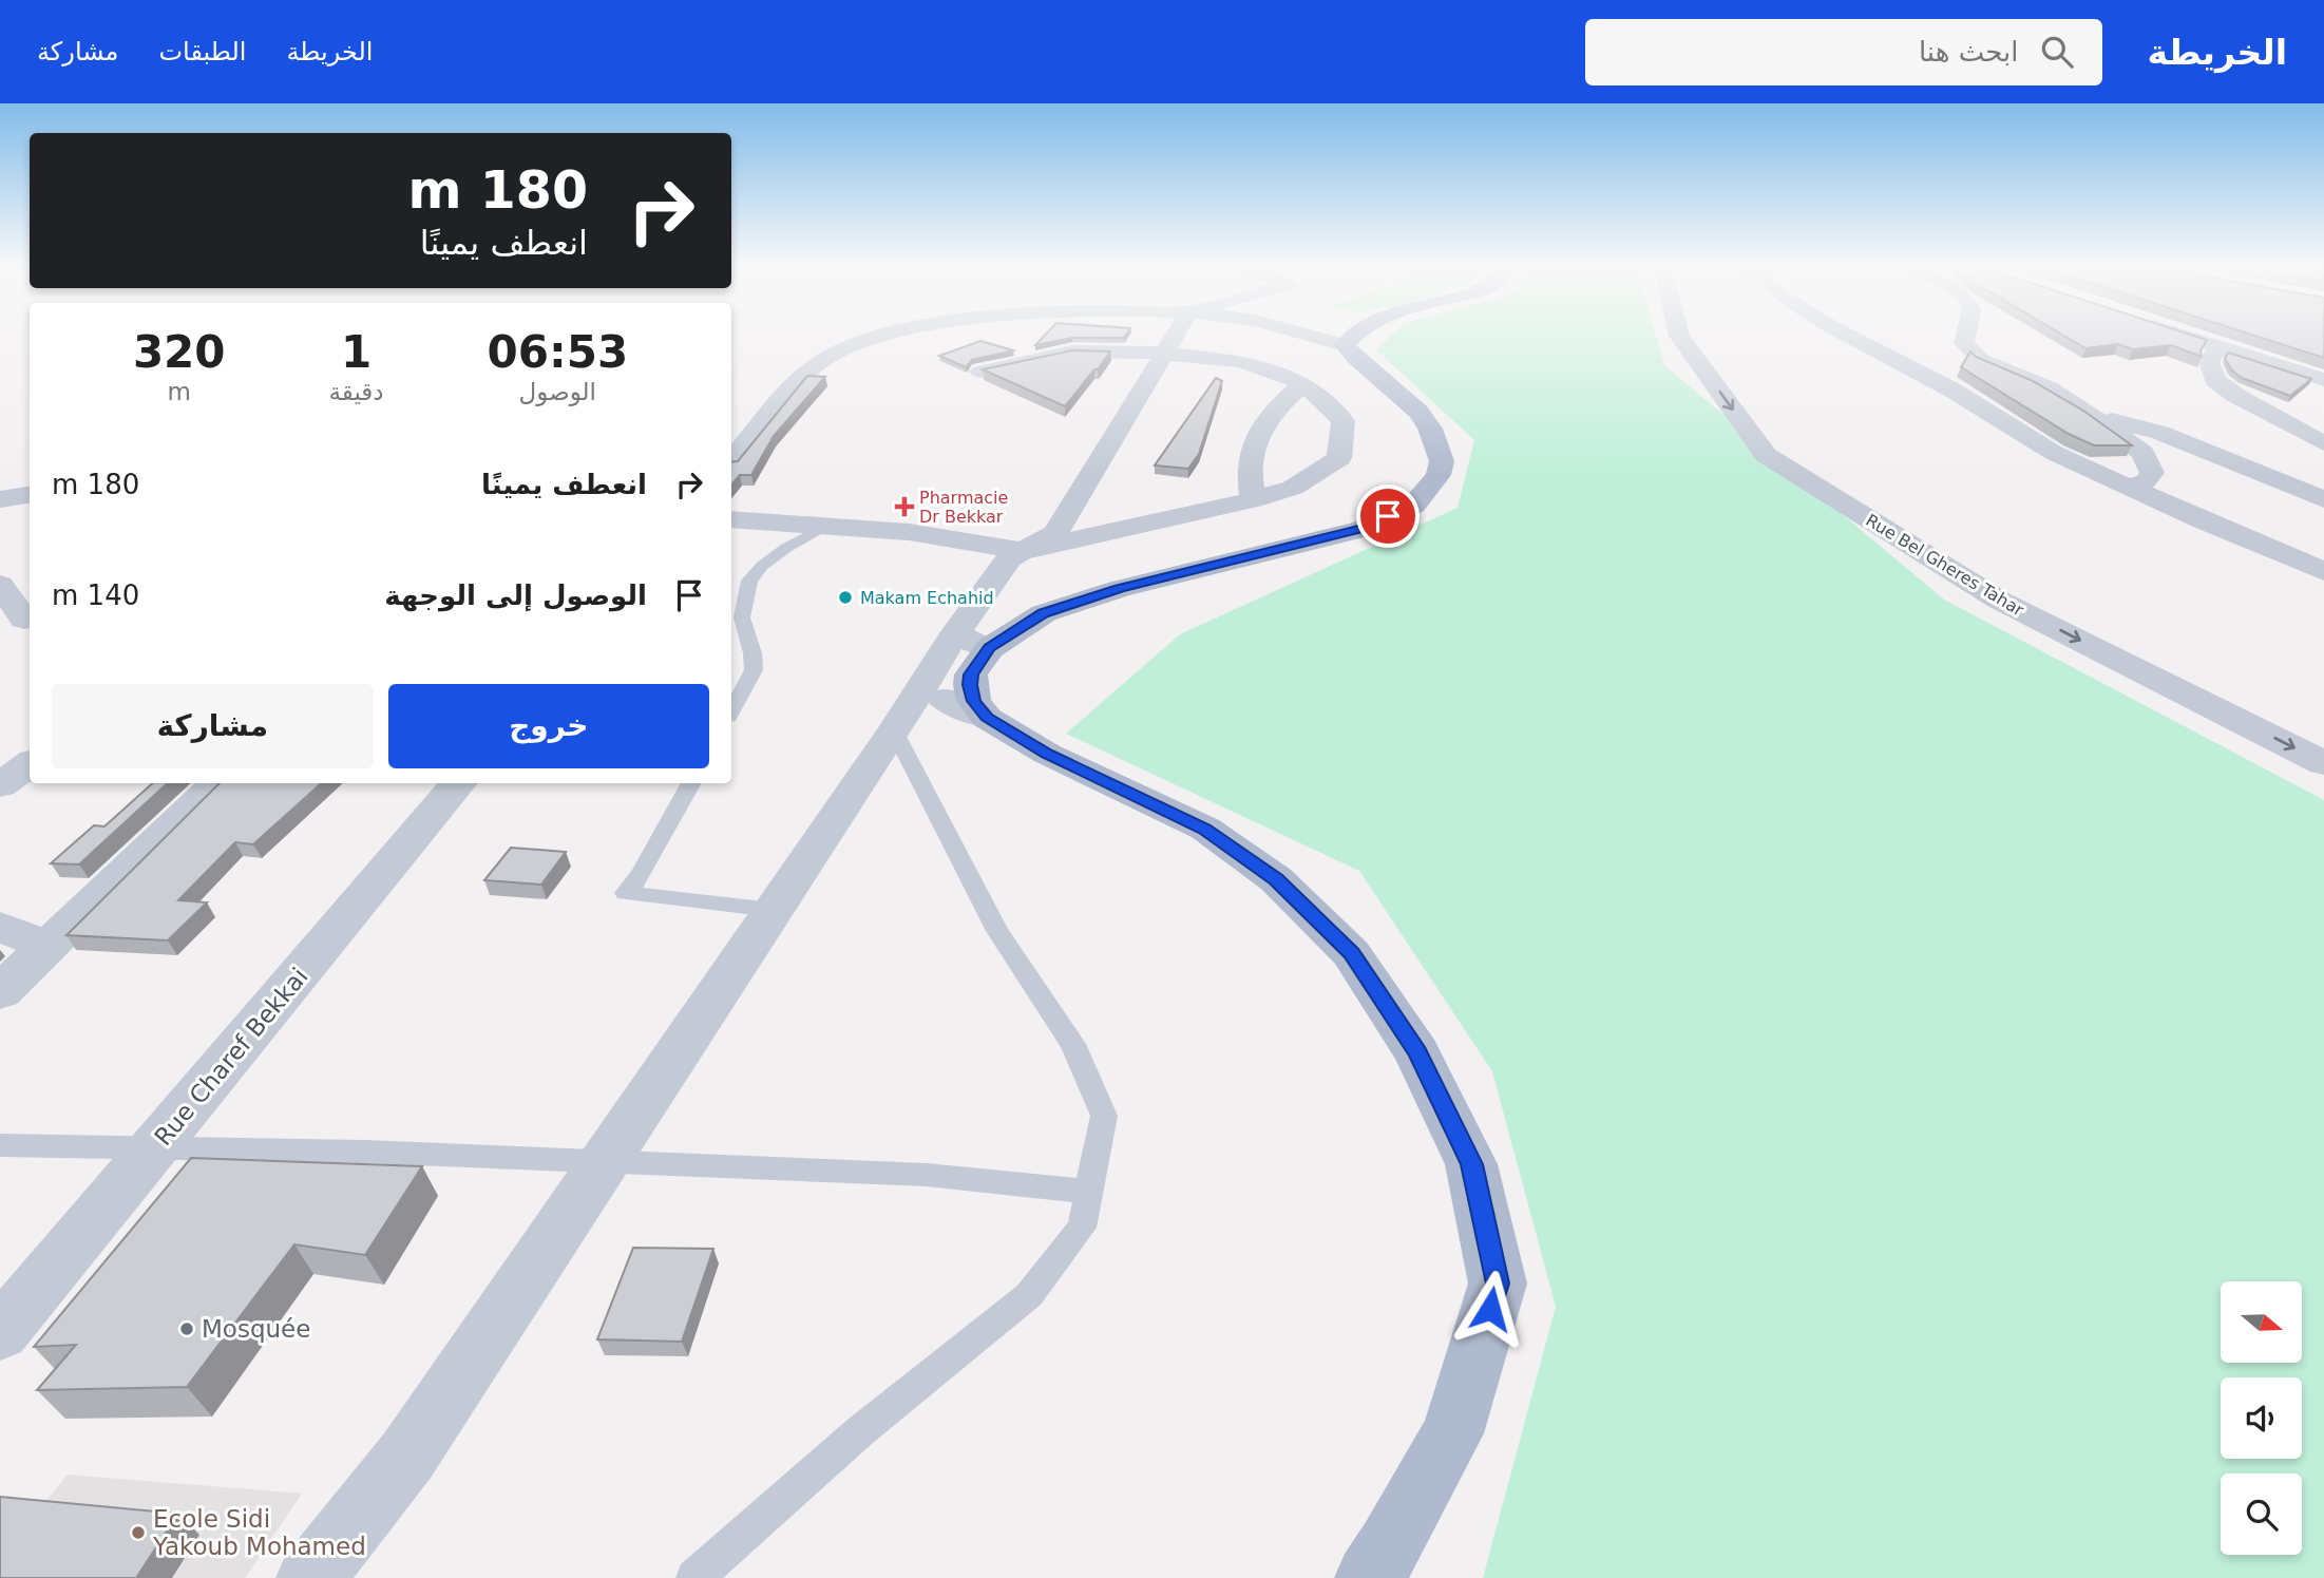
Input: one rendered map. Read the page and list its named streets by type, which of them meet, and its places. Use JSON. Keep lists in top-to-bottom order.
{
  "streets": {
    "street": ["Rue Bel Gheres Tahar", "Rue Charef Bekkai"]
  },
  "places": {
    "health": ["Pharmacie Dr Bekkar"],
    "other": ["Makam Echahid", "Mosquée", "Ecole Sidi Yakoub Mohamed"]
  },
  "north": "right",
  "page": {
    "header": "الخريطة",
    "search": "ابحث هنا",
    "nav": ["الخريطة", "الطبقات", "مشاركة"],
    "turn": ["180 m", "انعطف يمينًا"],
    "eta": [
      "06:53",
      "الوصول",
      "1",
      "دقيقة",
      "320",
      "m"
    ],
    "list": [
      {
        "name": "انعطف يمينًا",
        "value": "180 m"
      },
      {
        "name": "الوصول إلى الوجهة",
        "value": "140 m"
      }
    ],
    "buttons": ["خروج", "مشاركة"]
  }
}
